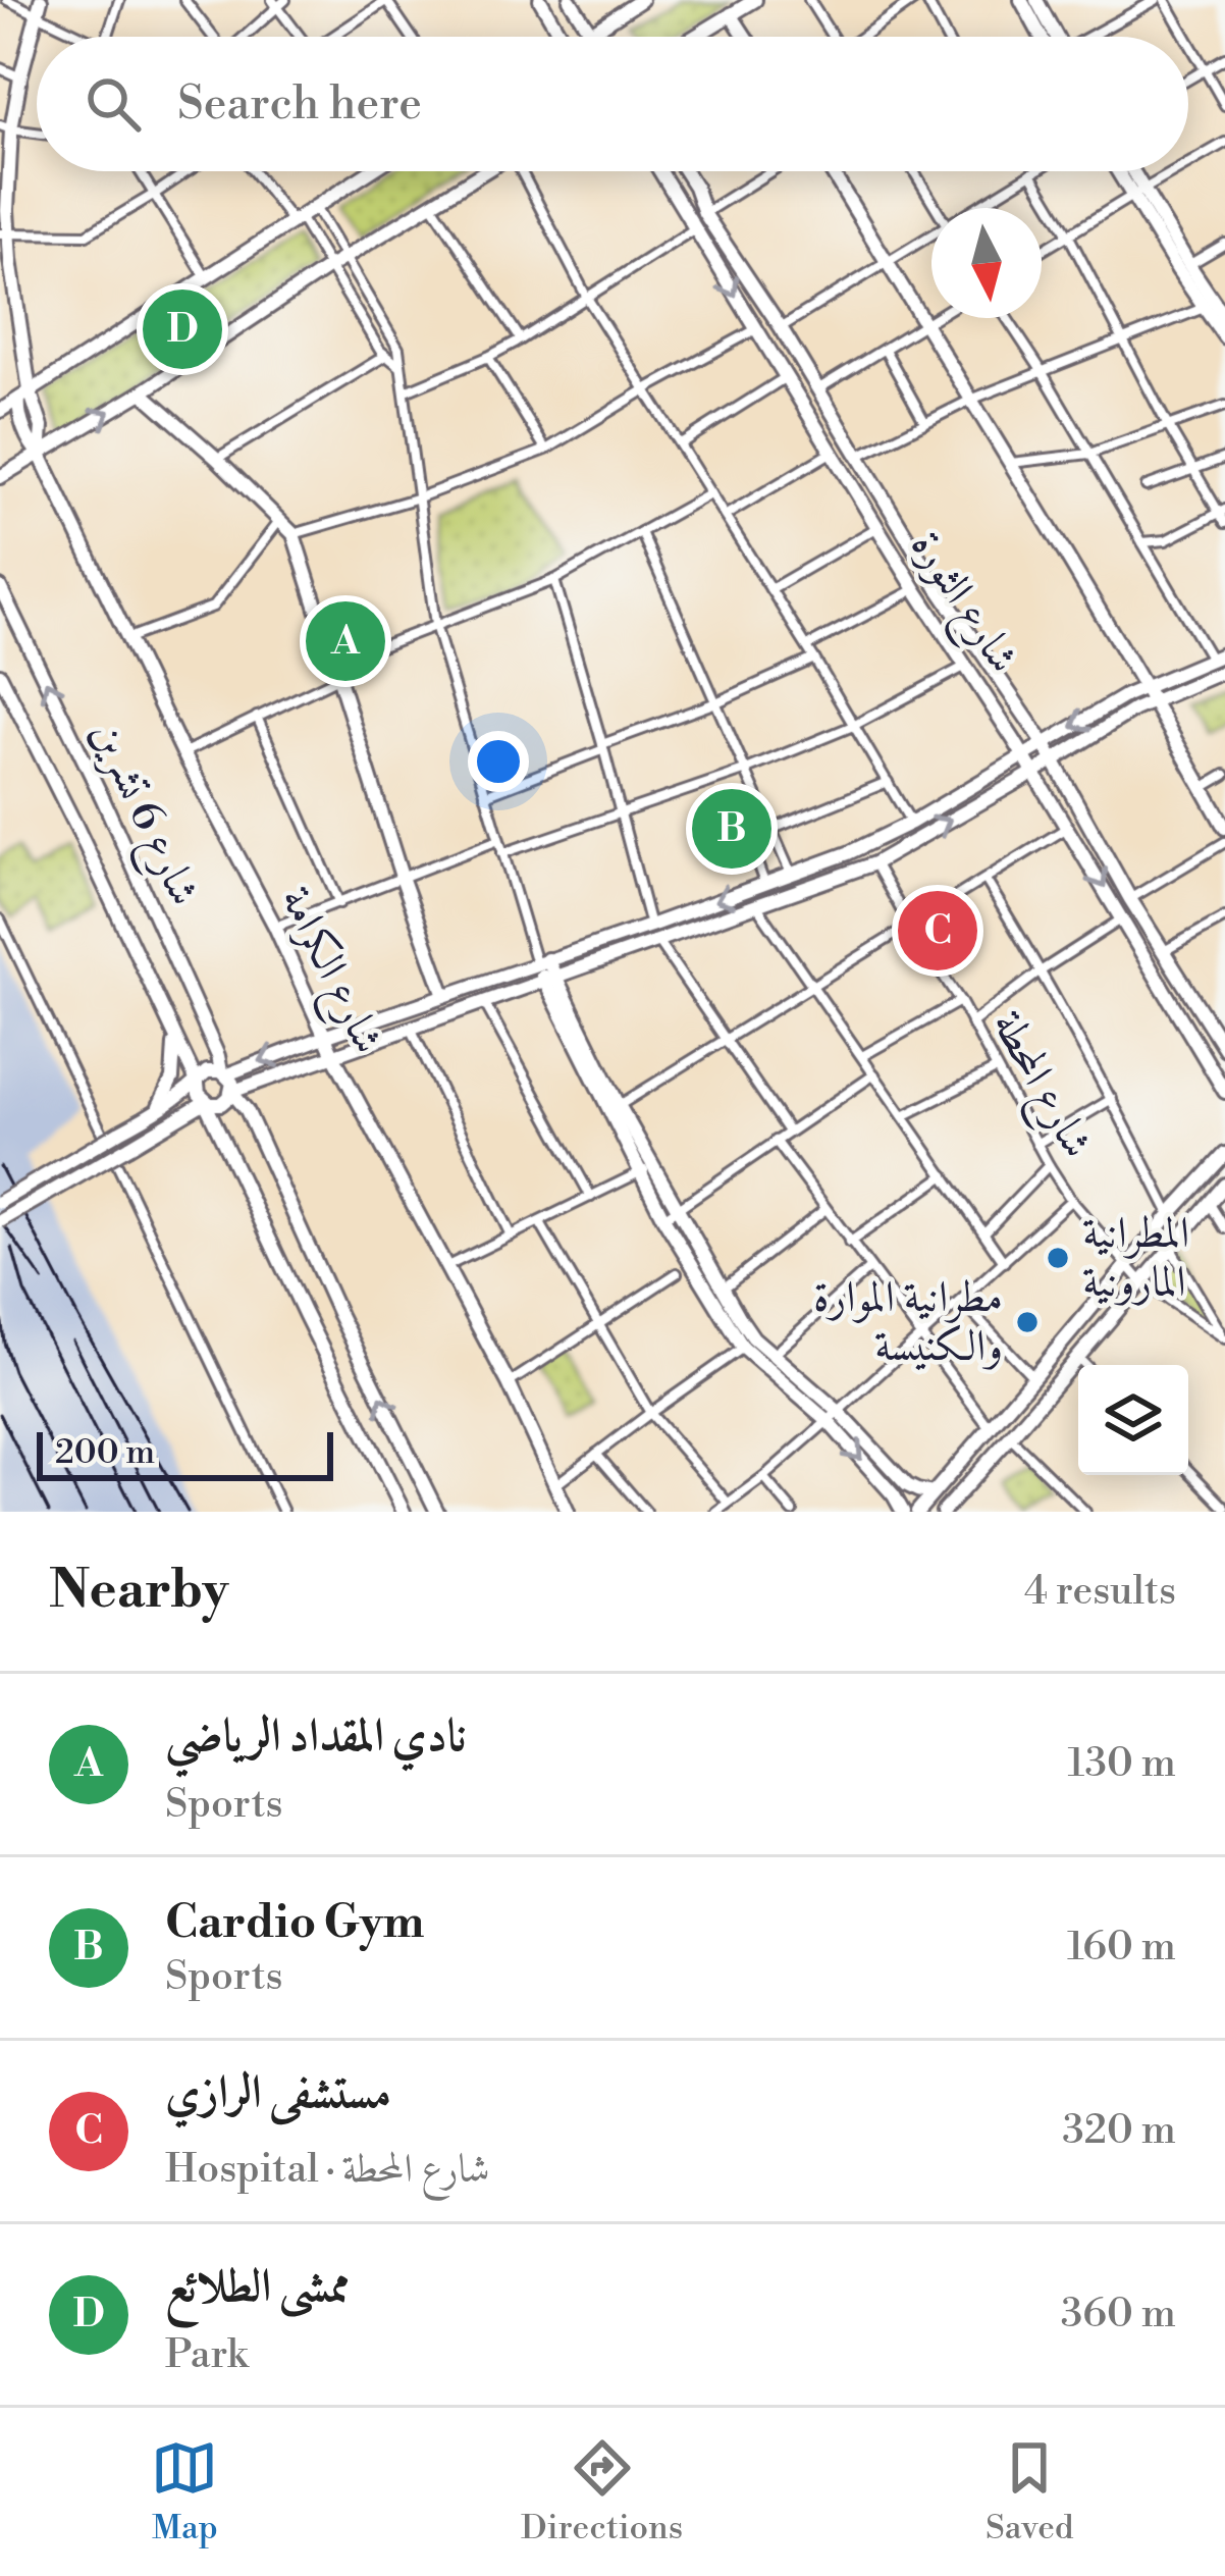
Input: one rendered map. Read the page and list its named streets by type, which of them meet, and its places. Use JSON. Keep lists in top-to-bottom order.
{
  "streets": {
    "main road": ["شارع الثورة", "شارع 6 تشرين", "شارع الكرامة"],
    "street": ["شارع المحطة"]
  },
  "places": ["المطرانية المارونية", "مطرانية الموارة والكنيسة"],
  "scale_bar": "200 m",
  "north": "bottom",
  "page": {
    "search": "Search here",
    "pins": [
      "D",
      "A",
      "B",
      "C"
    ],
    "scale": "200 m",
    "heading": ["Nearby", "4 results"],
    "list": [
      {
        "mark": "A",
        "name": "نادي المقداد الرياضي",
        "note": "Sports",
        "value": "130 m"
      },
      {
        "mark": "B",
        "name": "Cardio Gym",
        "note": "Sports",
        "value": "160 m"
      },
      {
        "mark": "C",
        "name": "مستشفى الرازي",
        "note": "Hospital · شارع المحطة",
        "value": "320 m"
      },
      {
        "mark": "D",
        "name": "ممشى الطلائع",
        "note": "Park",
        "value": "360 m"
      }
    ],
    "nav": ["Map", "Directions", "Saved"]
  }
}
